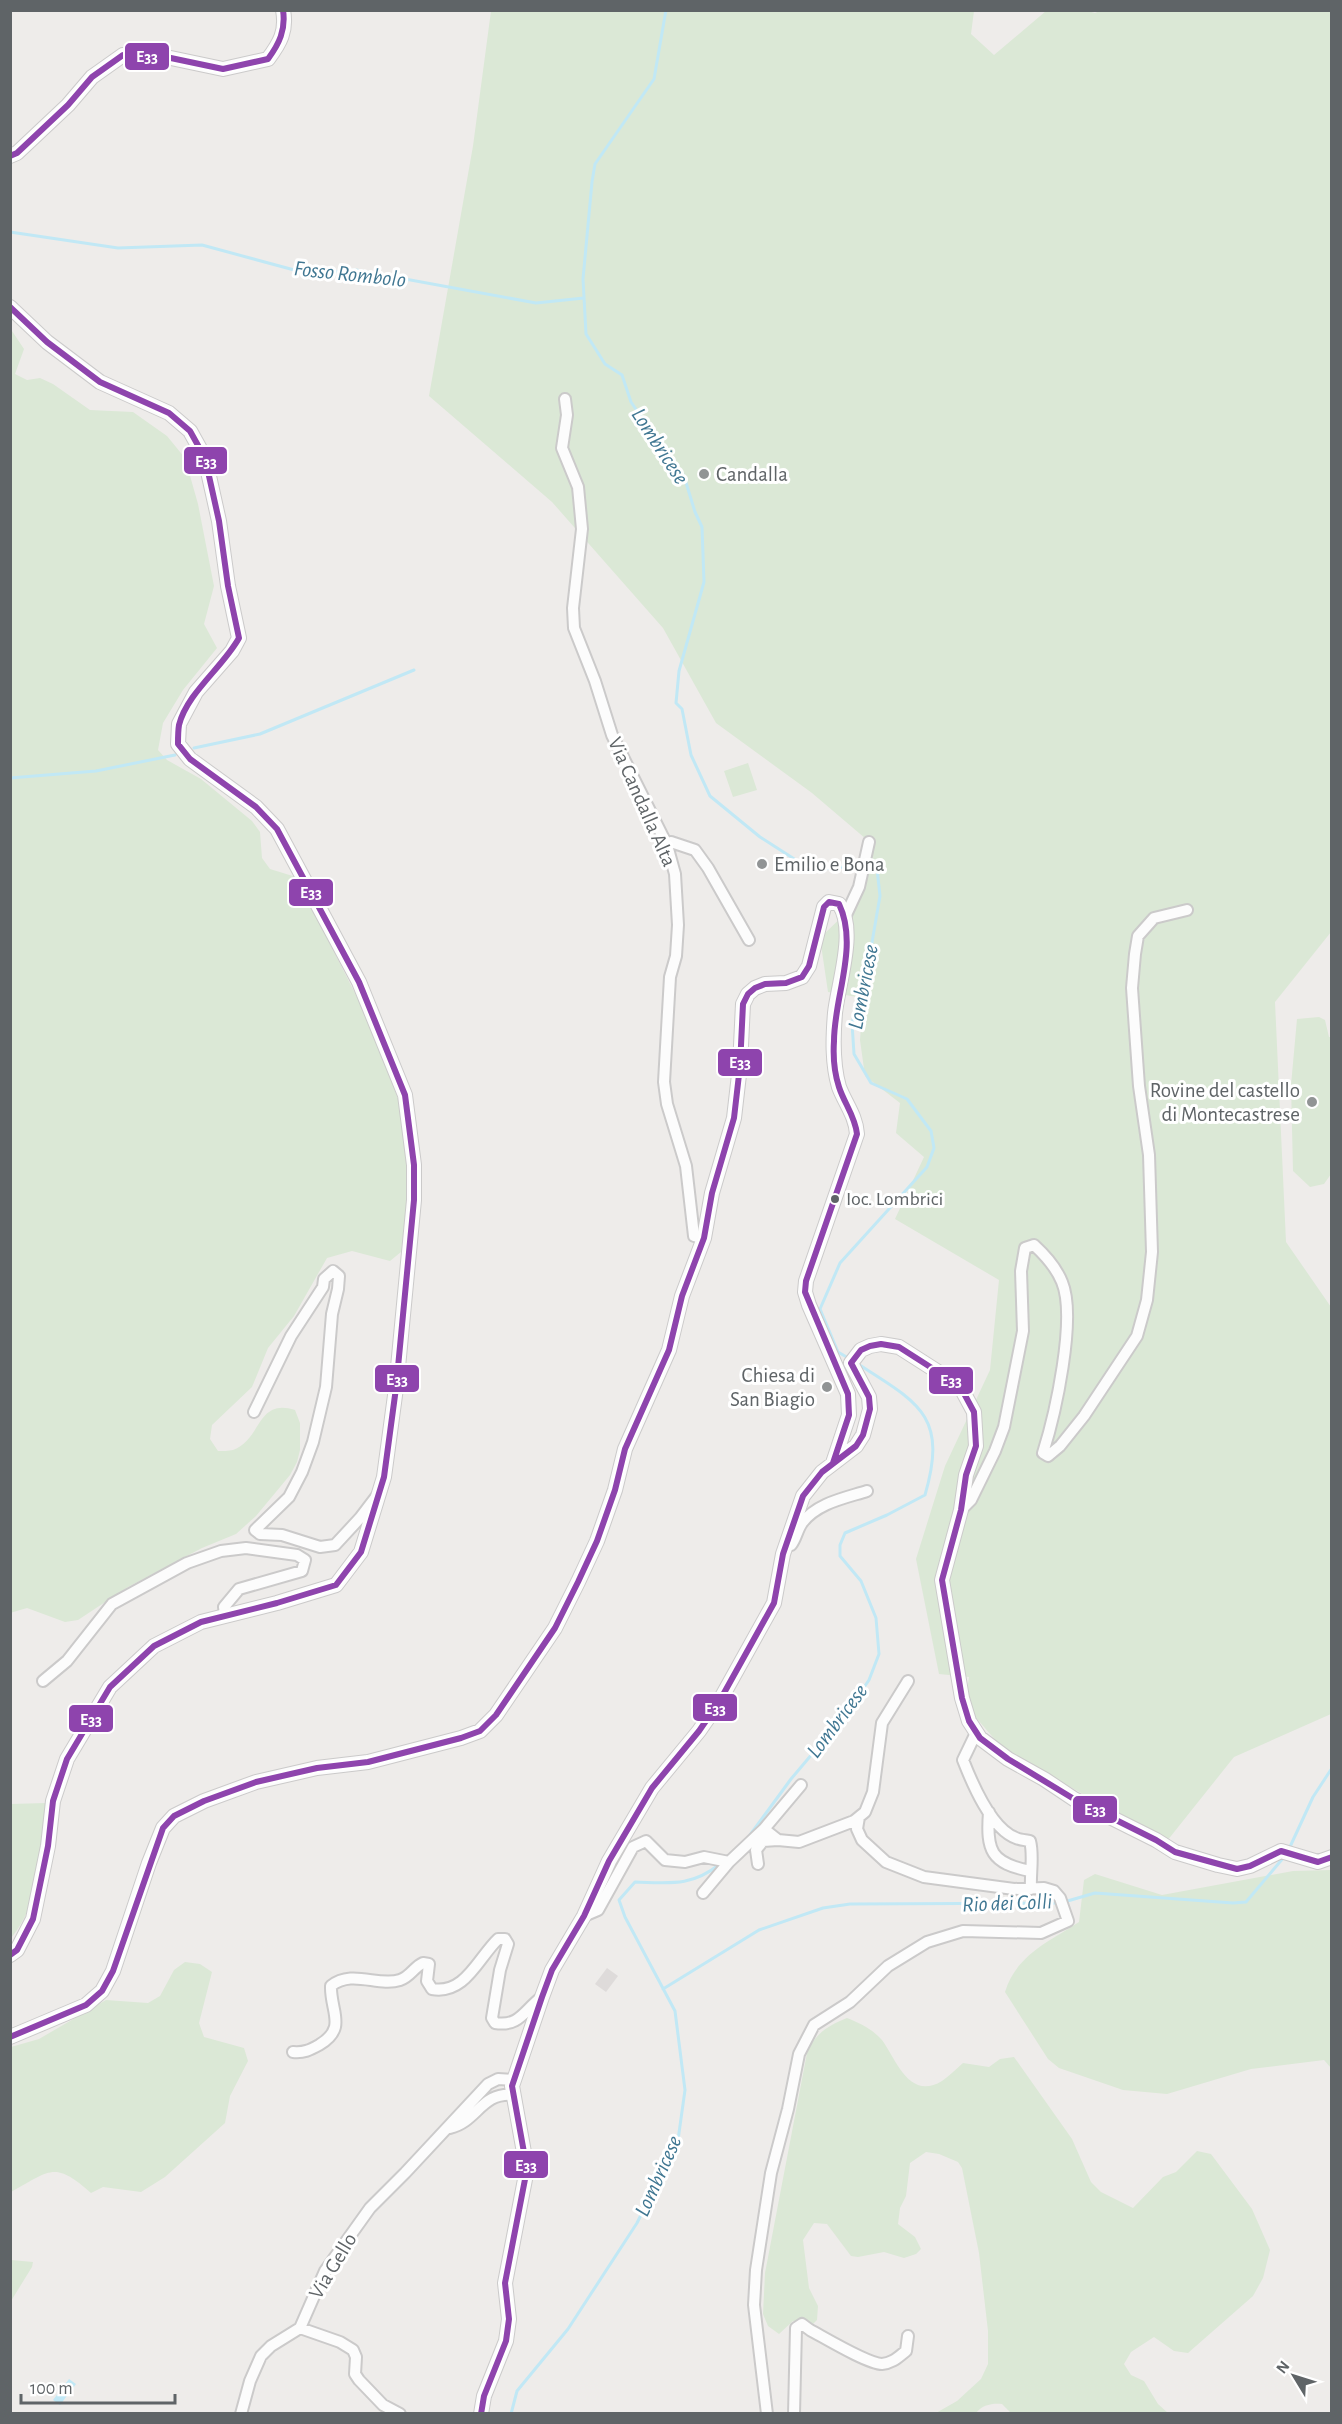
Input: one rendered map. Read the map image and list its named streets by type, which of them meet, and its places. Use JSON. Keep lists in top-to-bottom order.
{
  "streets": {
    "street": ["Via Candalla Alta", "Via Gello"]
  },
  "water": ["Fosso Rombolo", "Lombricese", "Rio dei Colli"],
  "places": [
    "Candalla",
    "Emilio e Bona",
    "Rovine del castello di Montecastrese",
    "Ioc. Lombrici",
    "Chiesa di San Biagio"
  ],
  "lines": ["transit line E33"],
  "scale_bar": "100 m",
  "north": "top left"
}
